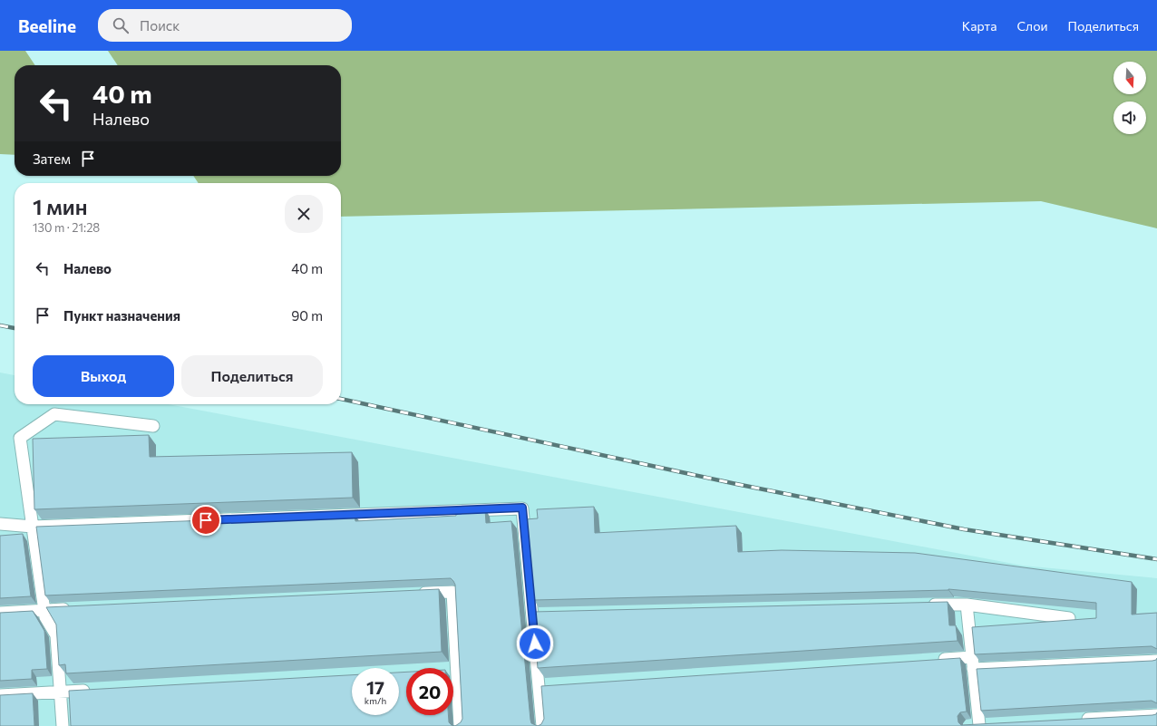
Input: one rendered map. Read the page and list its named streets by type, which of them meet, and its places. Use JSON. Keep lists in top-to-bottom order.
{
  "north": "bottom",
  "page": {
    "header": "Beeline",
    "search": "Поиск",
    "nav": ["Карта", "Слои", "Поделиться"],
    "turn": ["40 m", "Налево"],
    "then": "Затем",
    "heading": ["1 мин", "130 m · 21:28"],
    "list": [
      {
        "name": "Налево",
        "value": "40 m"
      },
      {
        "name": "Пункт назначения",
        "value": "90 m"
      }
    ],
    "buttons": ["Выход", "Поделиться"],
    "speed": "17 km/h",
    "limit": "20"
  }
}
